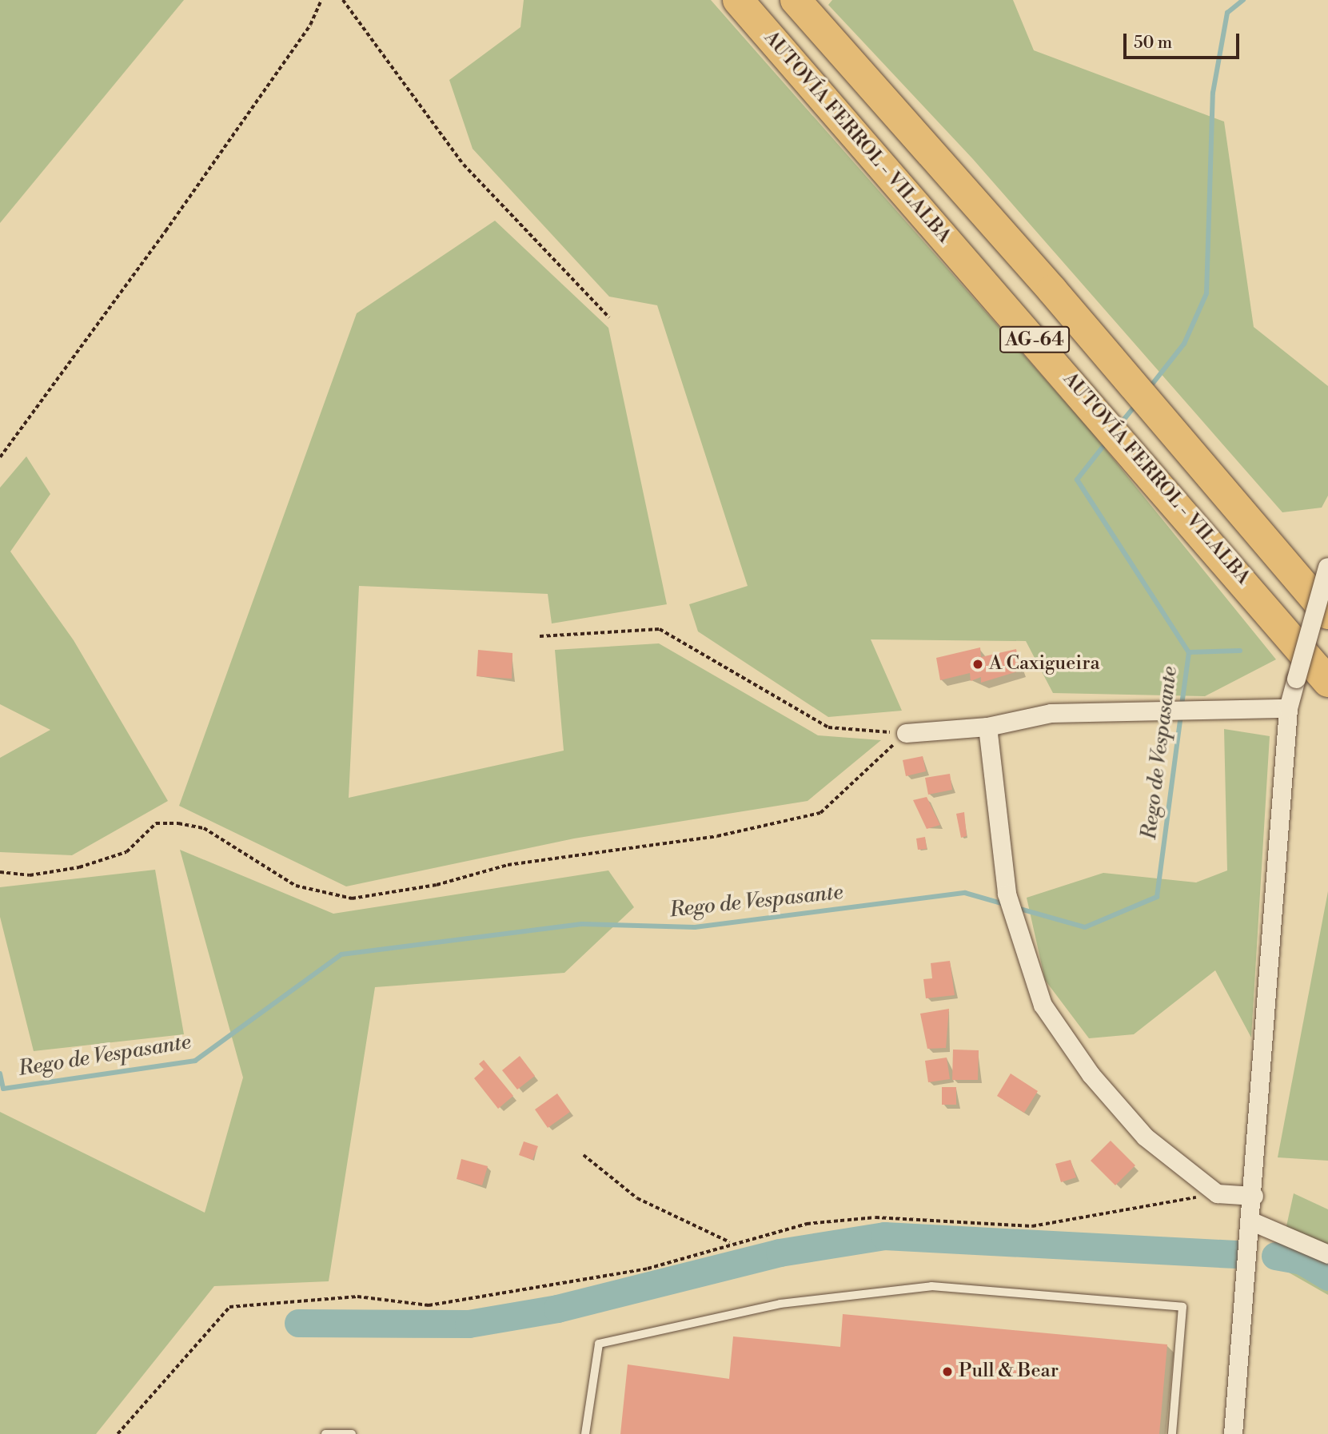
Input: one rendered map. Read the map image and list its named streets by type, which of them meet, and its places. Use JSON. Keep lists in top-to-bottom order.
{
  "streets": {
    "highway": ["AUTOVÍA FERROL - VILALBA", "AG-64"]
  },
  "water": ["Rego de Vespasante"],
  "places": ["A Caxigueira", "Pull & Bear"],
  "scale_bar": "50 m"
}
